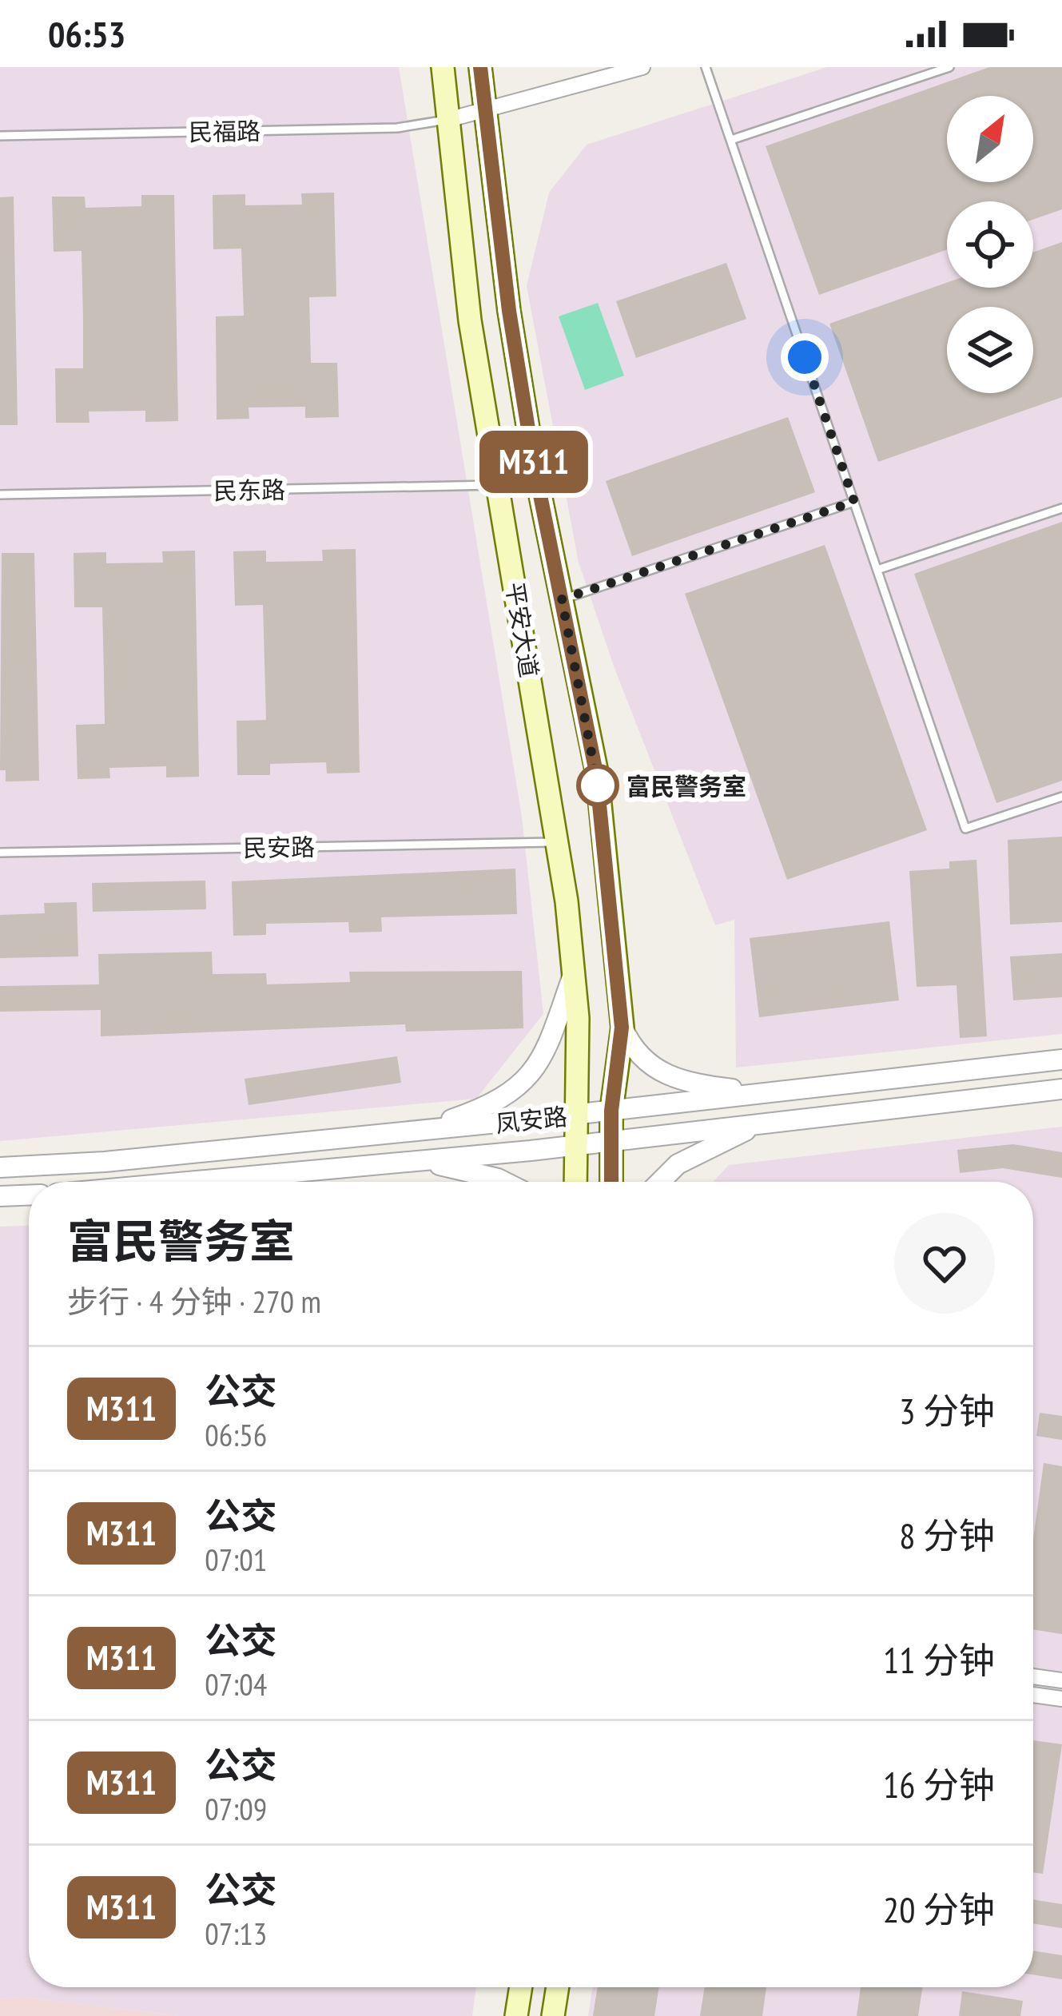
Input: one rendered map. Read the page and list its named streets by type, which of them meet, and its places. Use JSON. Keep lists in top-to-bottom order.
{
  "streets": {
    "main road": ["平安大道"],
    "street": ["凤安路"],
    "lane": ["民福路", "民东路", "民安路"]
  },
  "crossings": [
    ["民福路", "平安大道"],
    ["民东路", "平安大道"],
    ["平安大道", "民安路"],
    ["平安大道", "凤安路"]
  ],
  "places": ["富民警务室"],
  "lines": ["bus line M311"],
  "north": "top right",
  "page": {
    "status": "06:53",
    "on_map": "M311",
    "heading": ["富民警务室", "步行 · 4 分钟 · 270 m"],
    "list": [
      {
        "mark": "M311",
        "name": "公交",
        "note": "06:56",
        "value": "3 分钟"
      },
      {
        "mark": "M311",
        "name": "公交",
        "note": "07:01",
        "value": "8 分钟"
      },
      {
        "mark": "M311",
        "name": "公交",
        "note": "07:04",
        "value": "11 分钟"
      },
      {
        "mark": "M311",
        "name": "公交",
        "note": "07:09",
        "value": "16 分钟"
      },
      {
        "mark": "M311",
        "name": "公交",
        "note": "07:13",
        "value": "20 分钟"
      }
    ]
  }
}
